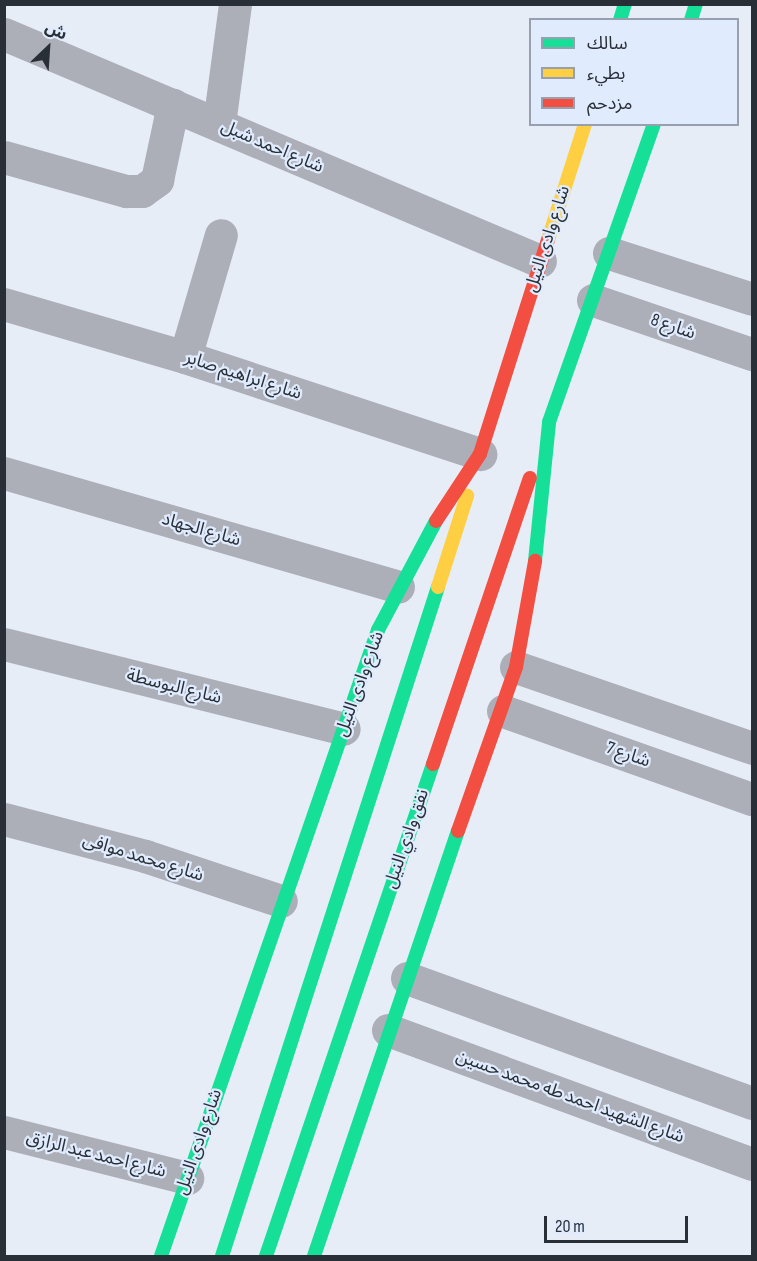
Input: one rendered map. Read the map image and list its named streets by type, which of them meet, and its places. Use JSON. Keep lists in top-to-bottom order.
{
  "streets": {
    "main road": ["شارع وادى النيل", "نفق وادي النيل"],
    "street": [
      "شارع احمد شبل",
      "شارع 8",
      "شارع ابراهيم صابر",
      "شارع الجهاد",
      "شارع البوسطة",
      "شارع 7",
      "شارع محمد موافى",
      "شارع الشهيد احمد طه محمد حسين",
      "شارع احمد عبد الرازق"
    ]
  },
  "crossings": [
    ["شارع احمد شبل", "شارع وادى النيل"],
    ["شارع وادى النيل", "شارع ابراهيم صابر"],
    ["شارع وادى النيل", "شارع الجهاد"],
    ["شارع وادى النيل", "شارع البوسطة"],
    ["شارع وادى النيل", "شارع محمد موافى"],
    ["شارع وادى النيل", "شارع احمد عبد الرازق"]
  ],
  "legend": ["سالك", "بطيء", "مزدحم"],
  "scale_bar": "20 m",
  "north": "top right"
}
